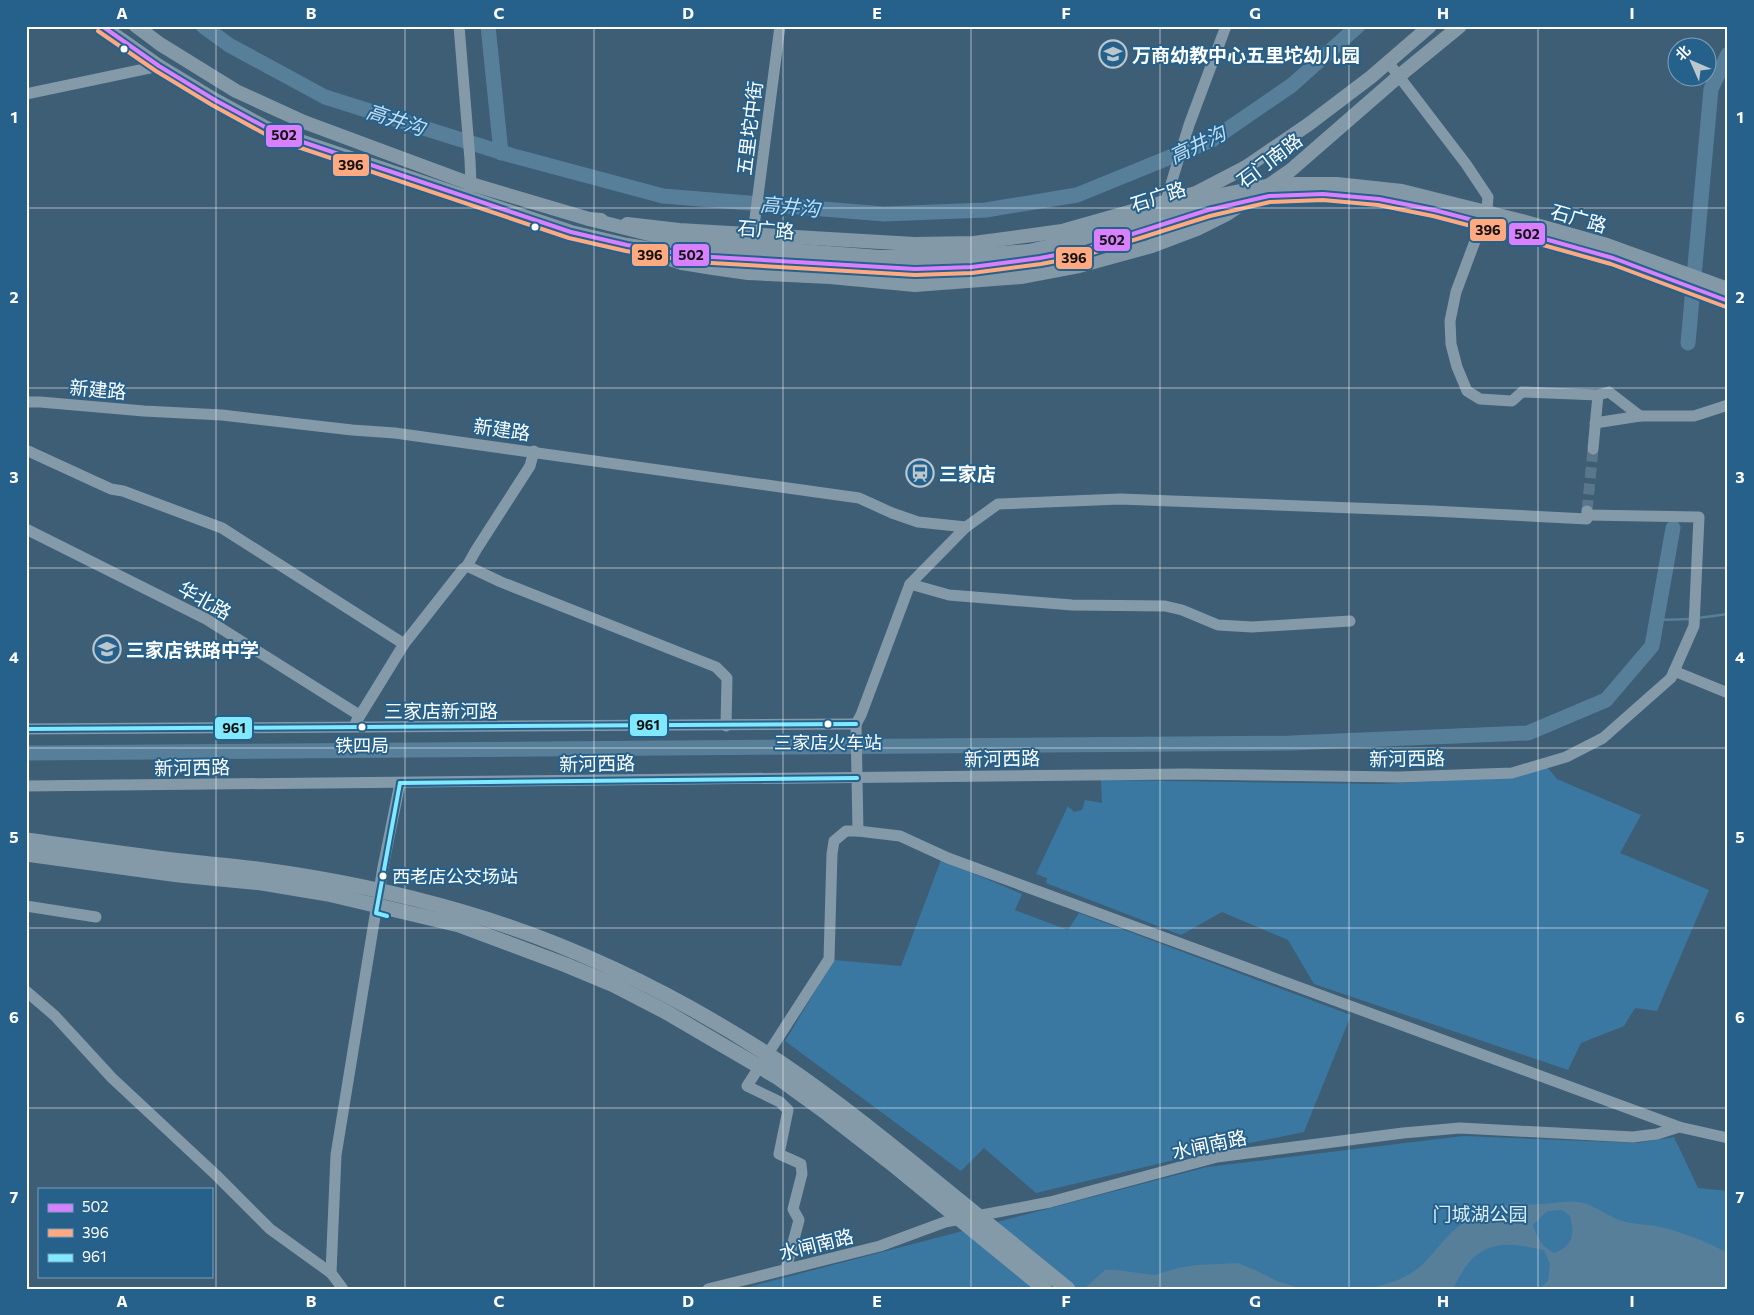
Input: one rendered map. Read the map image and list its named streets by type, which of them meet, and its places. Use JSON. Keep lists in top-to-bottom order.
{
  "streets": {
    "main road": ["石门南路", "石广路"],
    "street": [
      "五里坨中街",
      "新建路",
      "华北路",
      "三家店新河路",
      "新河西路",
      "水闸南路"
    ]
  },
  "crossings": [
    ["五里坨中街", "石门南路"],
    ["石门南路", "石广路"],
    ["新建路", "新河西路"]
  ],
  "water": ["高井沟"],
  "parks": ["门城湖公园"],
  "places": {
    "school or university": ["万商幼教中心五里坨幼儿园", "三家店铁路中学"],
    "station": ["三家店"],
    "other": ["三家店火车站", "铁四局", "西老店公交场站"]
  },
  "lines": ["transit line 502", "transit line 396", "transit line 961"],
  "legend": ["502", "396", "961"],
  "north": "top left",
  "grid": {
    "columns": [
      "A",
      "B",
      "C",
      "D",
      "E",
      "F",
      "G",
      "H",
      "I"
    ],
    "rows": [
      "1",
      "2",
      "3",
      "4",
      "5",
      "6",
      "7"
    ]
  }
}
